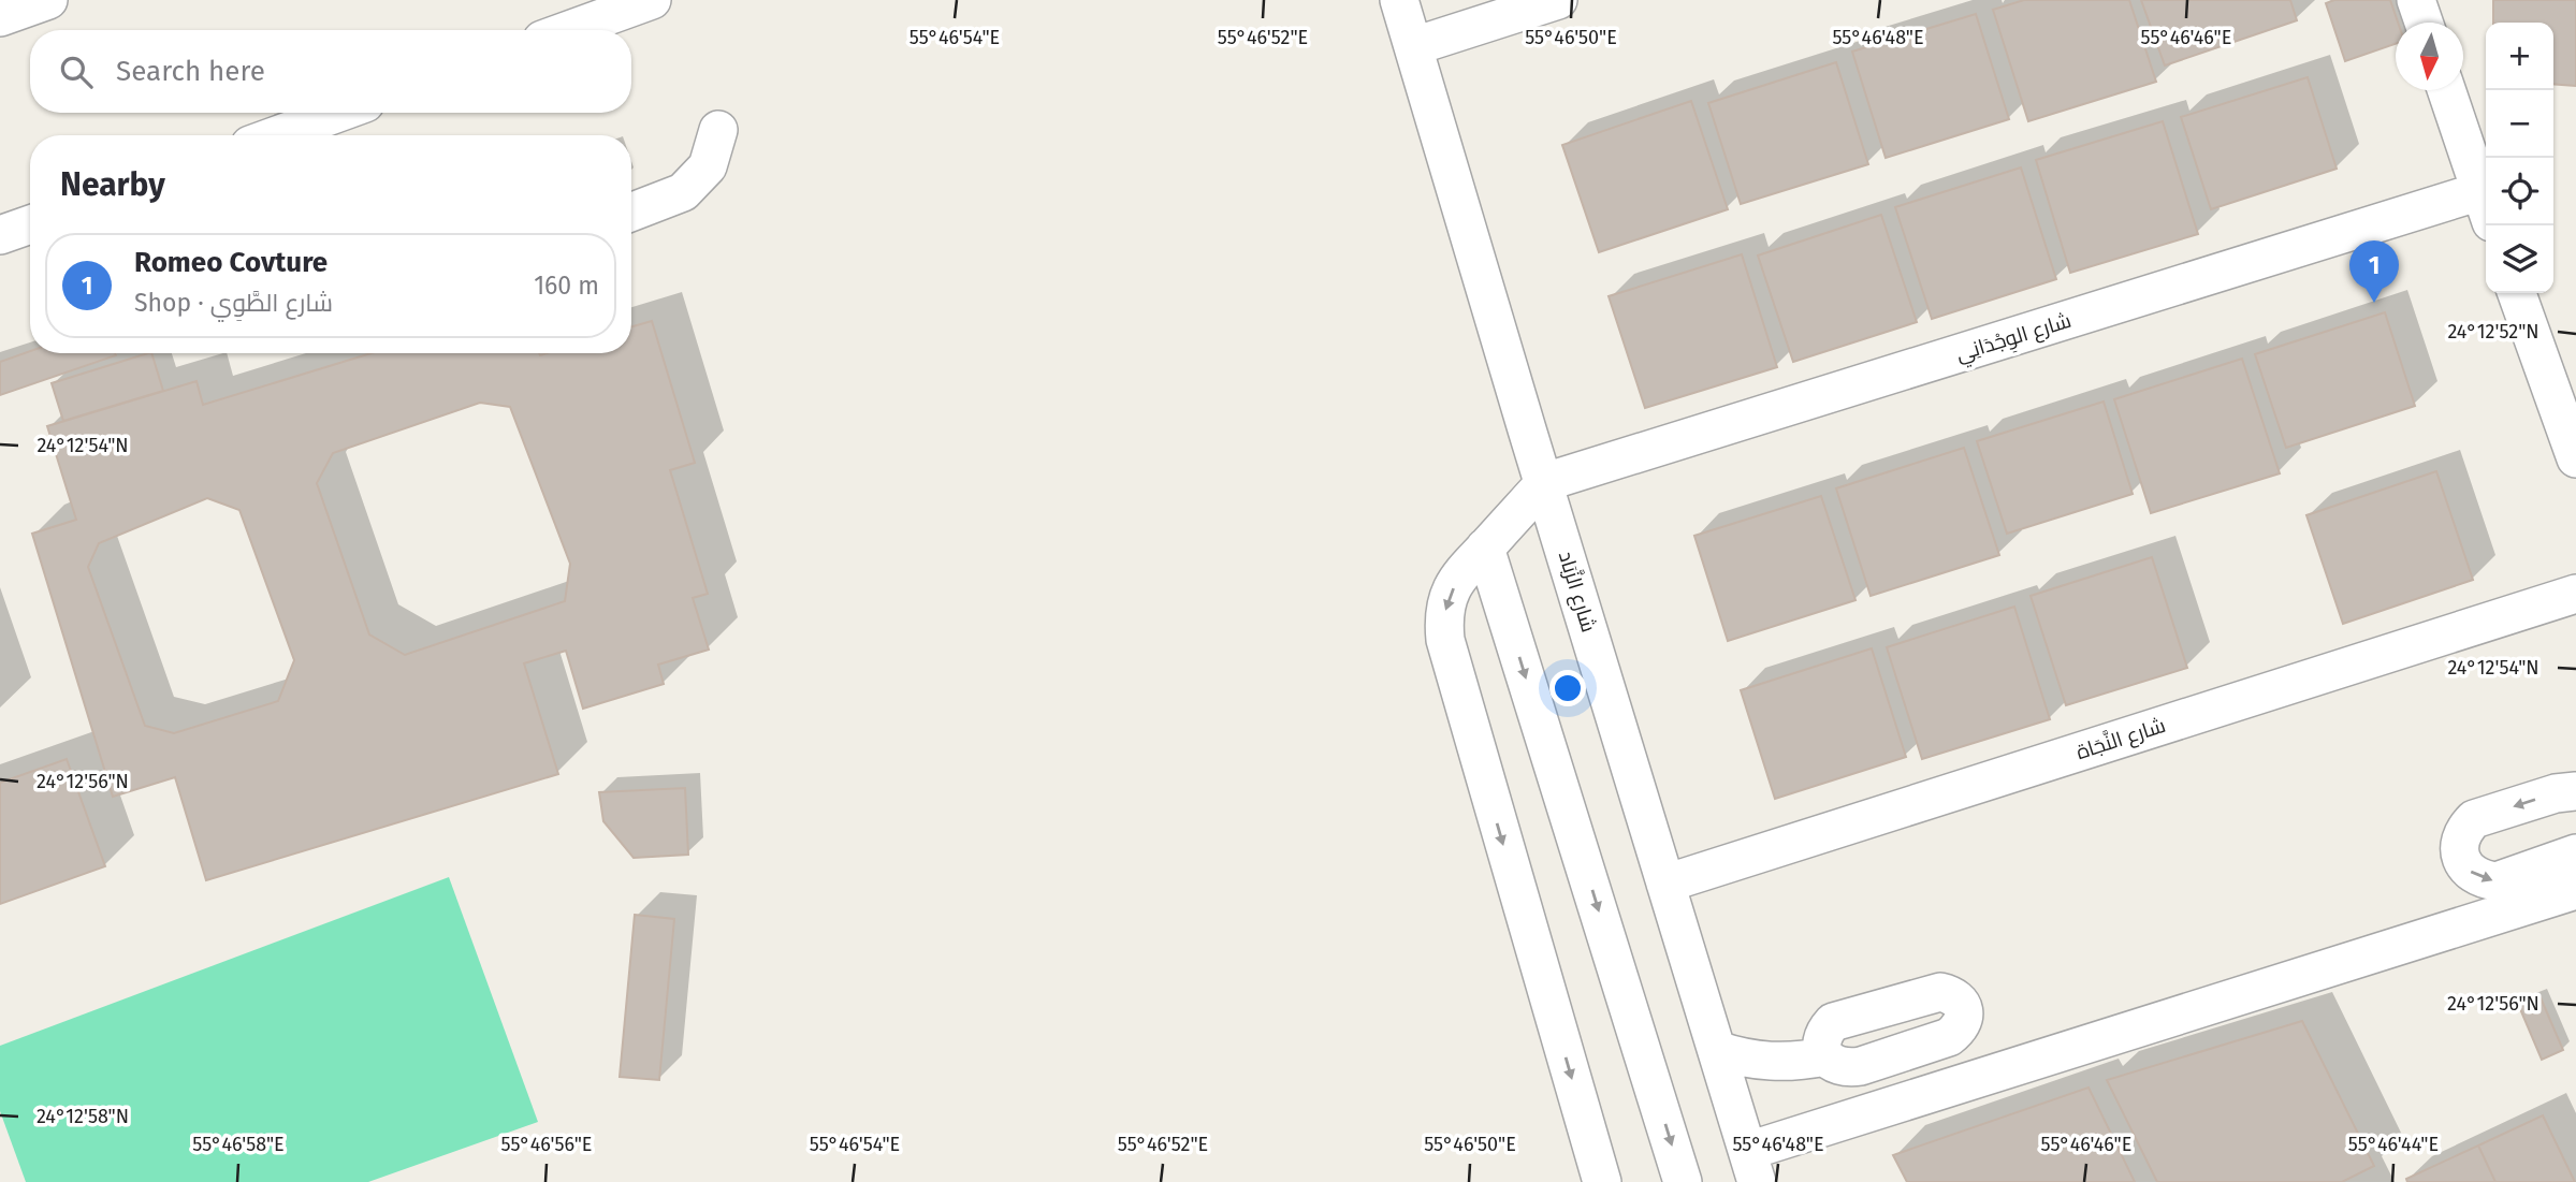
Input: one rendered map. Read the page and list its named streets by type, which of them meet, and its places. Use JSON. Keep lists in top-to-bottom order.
{
  "streets": {
    "street": ["شارع الوِجْدَانِي", "شارع الزَّبَاد", "شارع النَّجَاة"]
  },
  "crossings": [
    ["شارع الوِجْدَانِي", "شارع الزَّبَاد"],
    ["شارع الزَّبَاد", "شارع النَّجَاة"]
  ],
  "north": "bottom",
  "page": {
    "map_buttons": ["+", "−"],
    "search": "Search here",
    "heading": "Nearby",
    "list": [
      {
        "mark": "1",
        "name": "Romeo Covture",
        "note": "Shop · شارع الطَّوِي",
        "value": "160 m"
      }
    ],
    "pins": "1"
  },
  "coordinates": [
    "55°46'54\"E",
    "55°46'52\"E",
    "55°46'50\"E",
    "55°46'48\"E",
    "55°46'46\"E",
    "24°12'52\"N",
    "24°12'54\"N",
    "24°12'56\"N",
    "24°12'58\"N",
    "55°46'58\"E",
    "55°46'56\"E",
    "55°46'44\"E"
  ]
}
